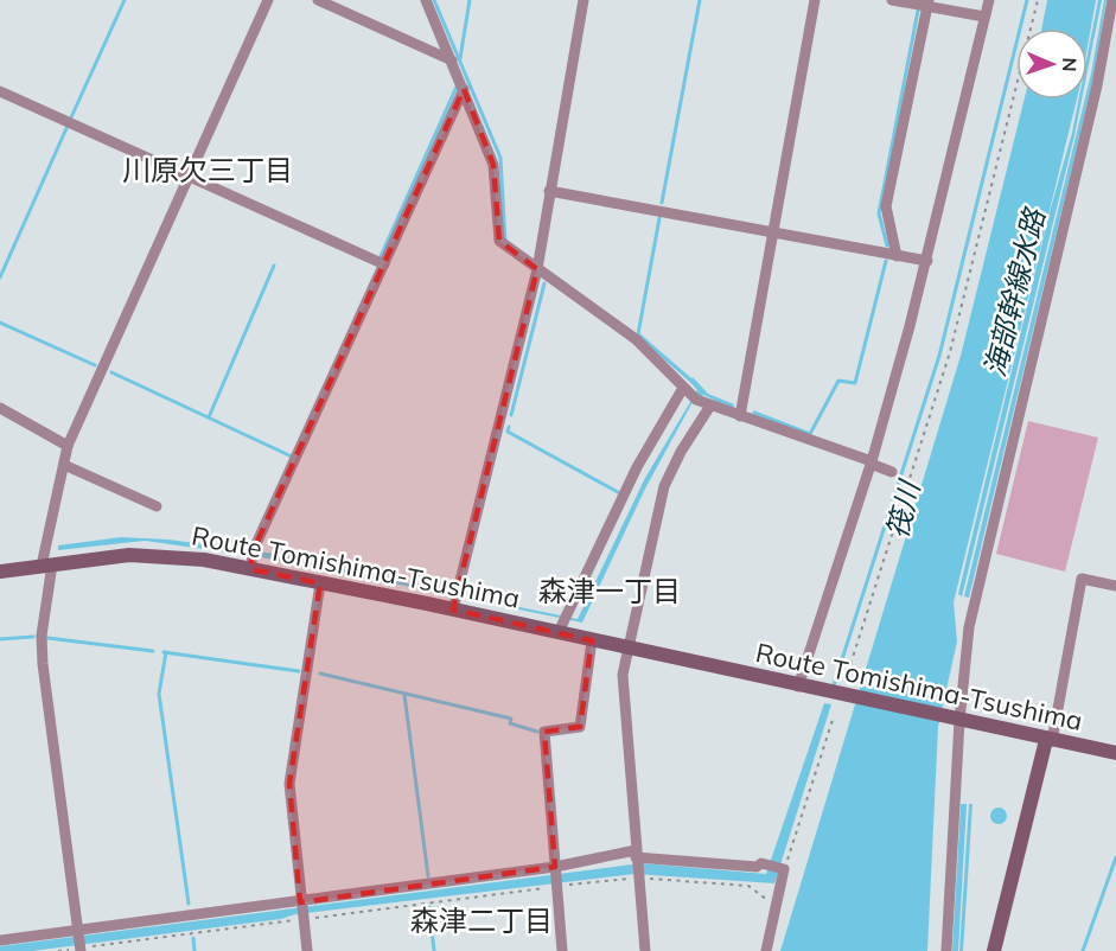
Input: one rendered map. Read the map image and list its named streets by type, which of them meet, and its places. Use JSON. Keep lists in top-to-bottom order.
{
  "streets": {
    "main road": ["Route Tomishima-Tsushima"]
  },
  "districts": ["川原欠三丁目", "森津一丁目", "森津二丁目"],
  "water": ["海部幹線水路", "筏川"],
  "north": "right"
}
